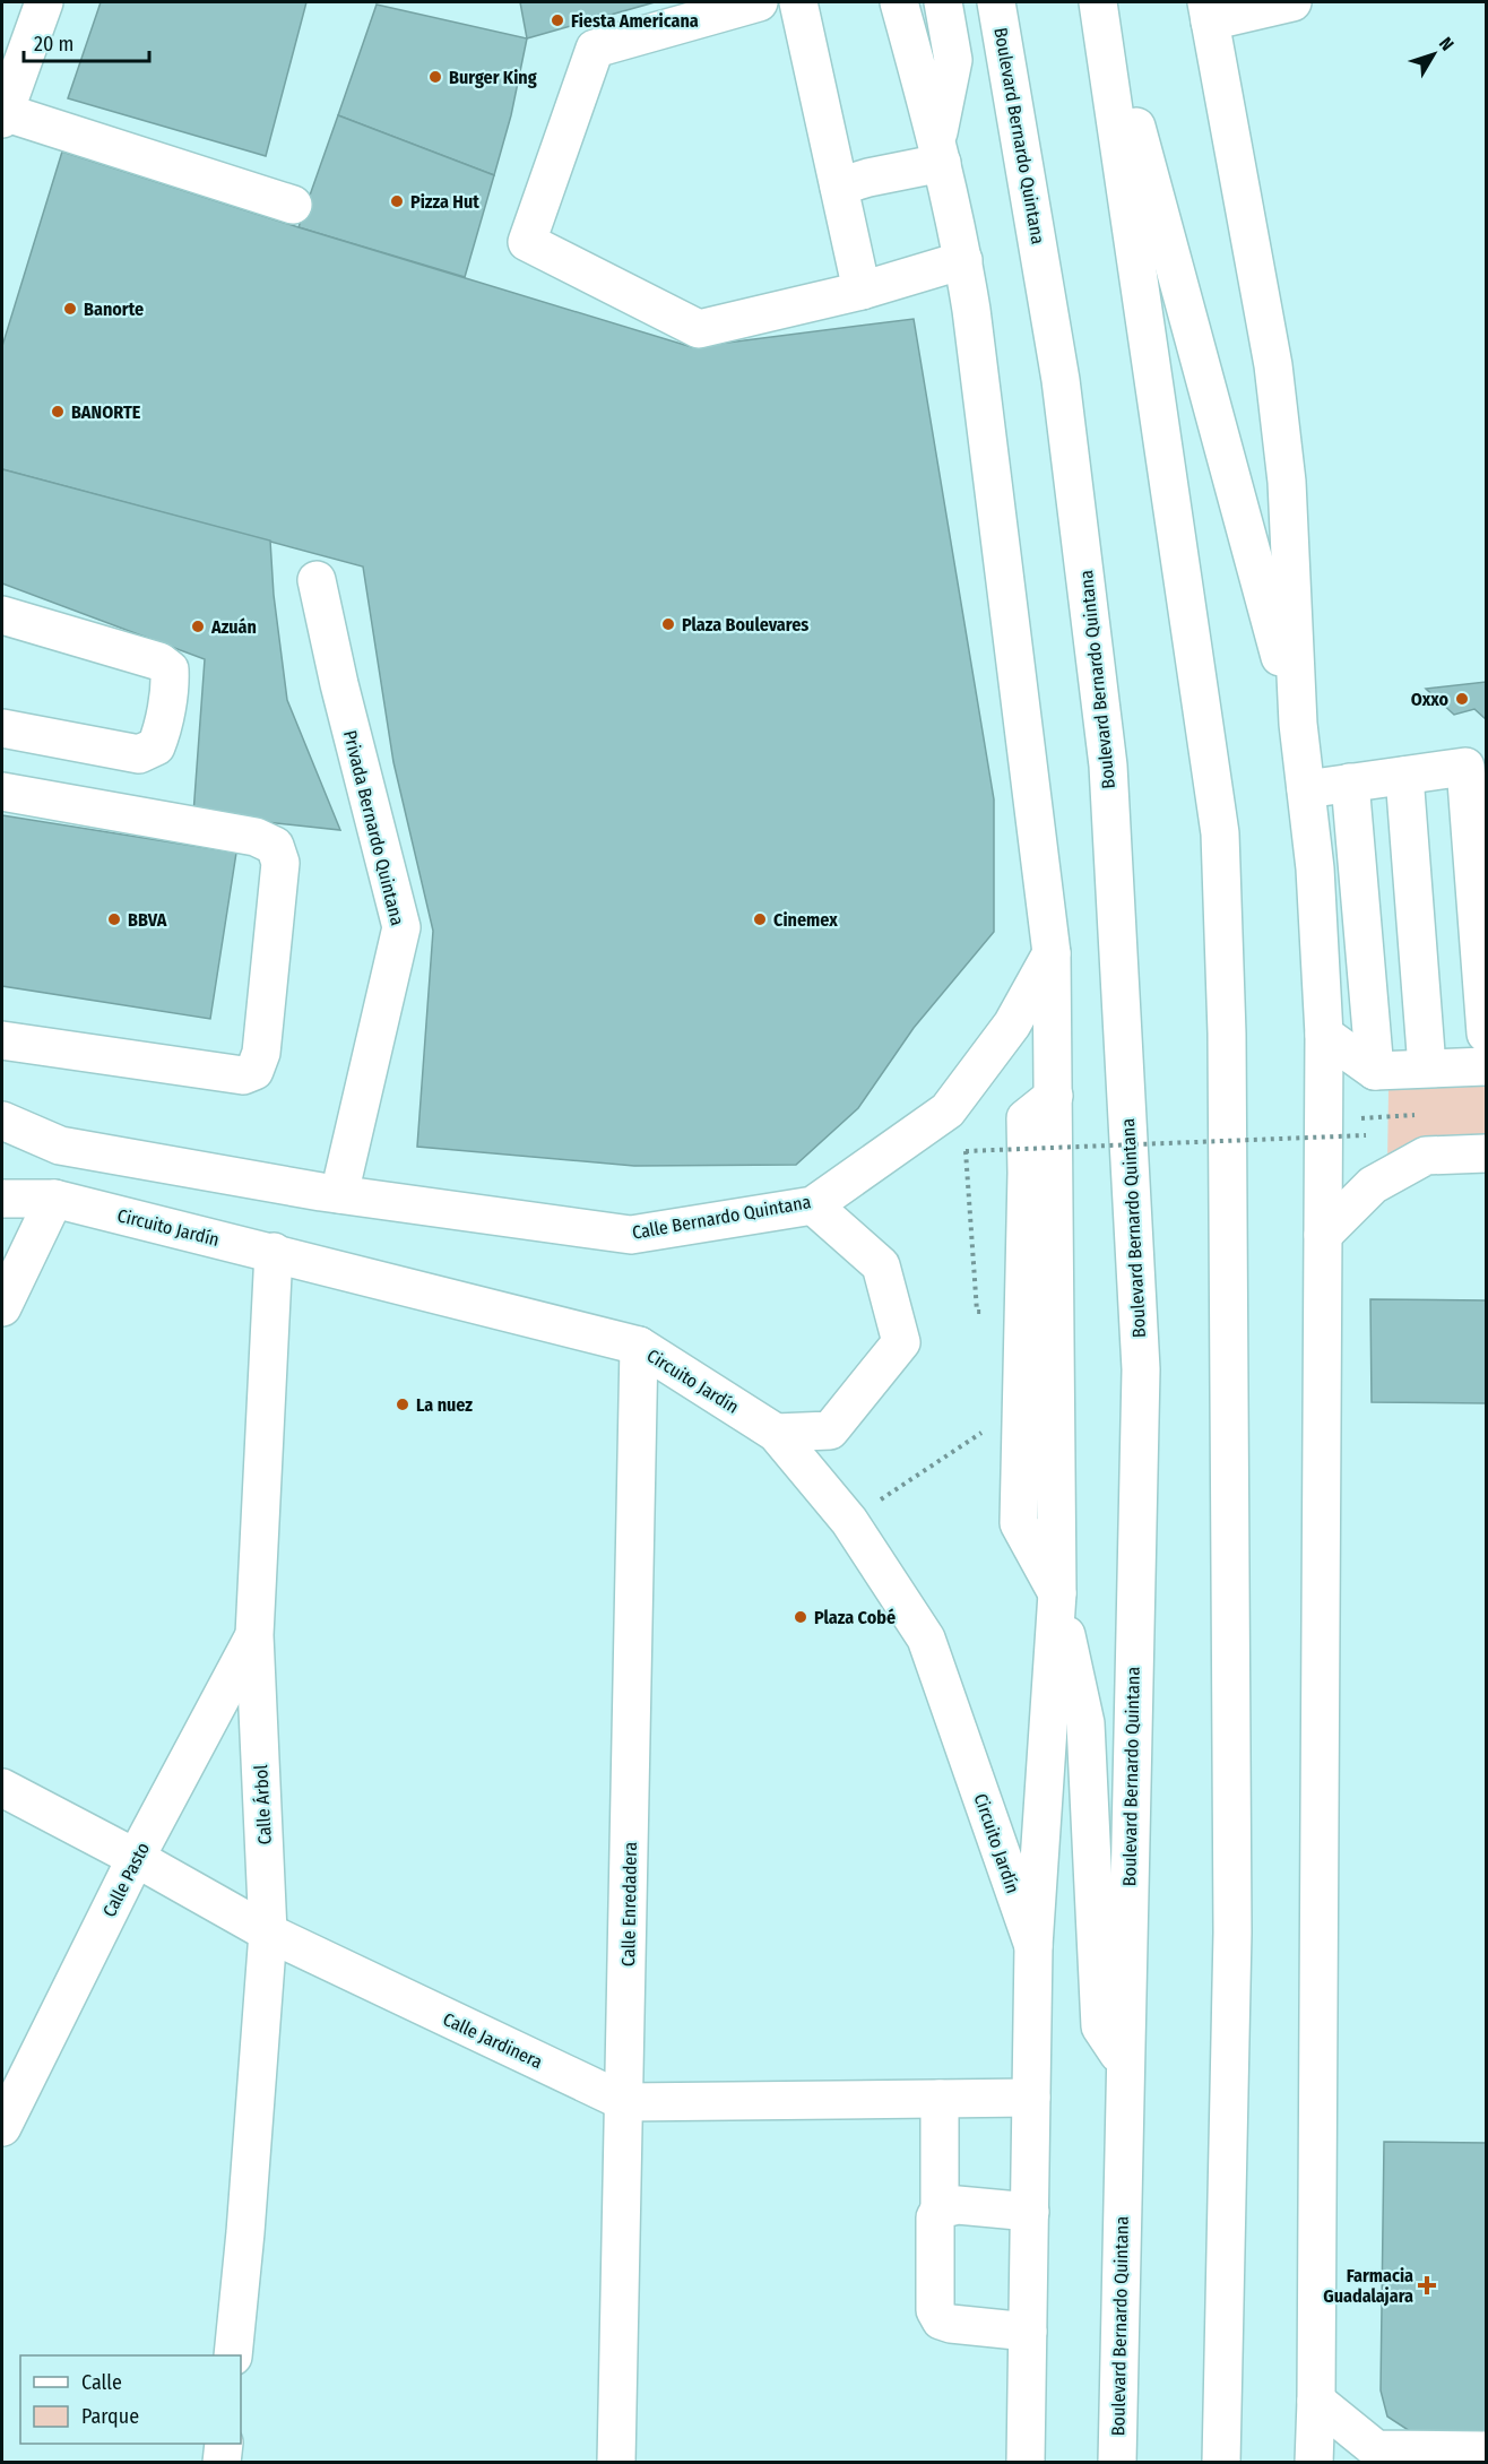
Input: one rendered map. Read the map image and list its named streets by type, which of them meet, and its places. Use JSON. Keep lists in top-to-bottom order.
{
  "streets": {
    "main road": [
      "Boulevard Bernardo Quintana",
      "Privada Bernardo Quintana",
      "Calle Bernardo Quintana",
      "Circuito Jardín",
      "Calle Árbol",
      "Calle Pasto",
      "Calle Enredadera",
      "Calle Jardinera"
    ]
  },
  "crossings": [
    ["Privada Bernardo Quintana", "Calle Bernardo Quintana"],
    ["Circuito Jardín", "Calle Árbol"],
    ["Circuito Jardín", "Calle Enredadera"],
    ["Calle Árbol", "Calle Pasto"],
    ["Calle Árbol", "Calle Jardinera"],
    ["Calle Pasto", "Calle Jardinera"],
    ["Calle Enredadera", "Calle Jardinera"]
  ],
  "places": {
    "other": [
      "Fiesta Americana",
      "Burger King",
      "Pizza Hut",
      "Banorte",
      "BANORTE",
      "Plaza Boulevares",
      "Azuán",
      "Oxxo",
      "BBVA",
      "Cinemex",
      "La nuez",
      "Plaza Cobé"
    ],
    "health": ["Farmacia Guadalajara"]
  },
  "legend": ["Calle", "Parque"],
  "scale_bar": "20 m",
  "north": "top right"
}
